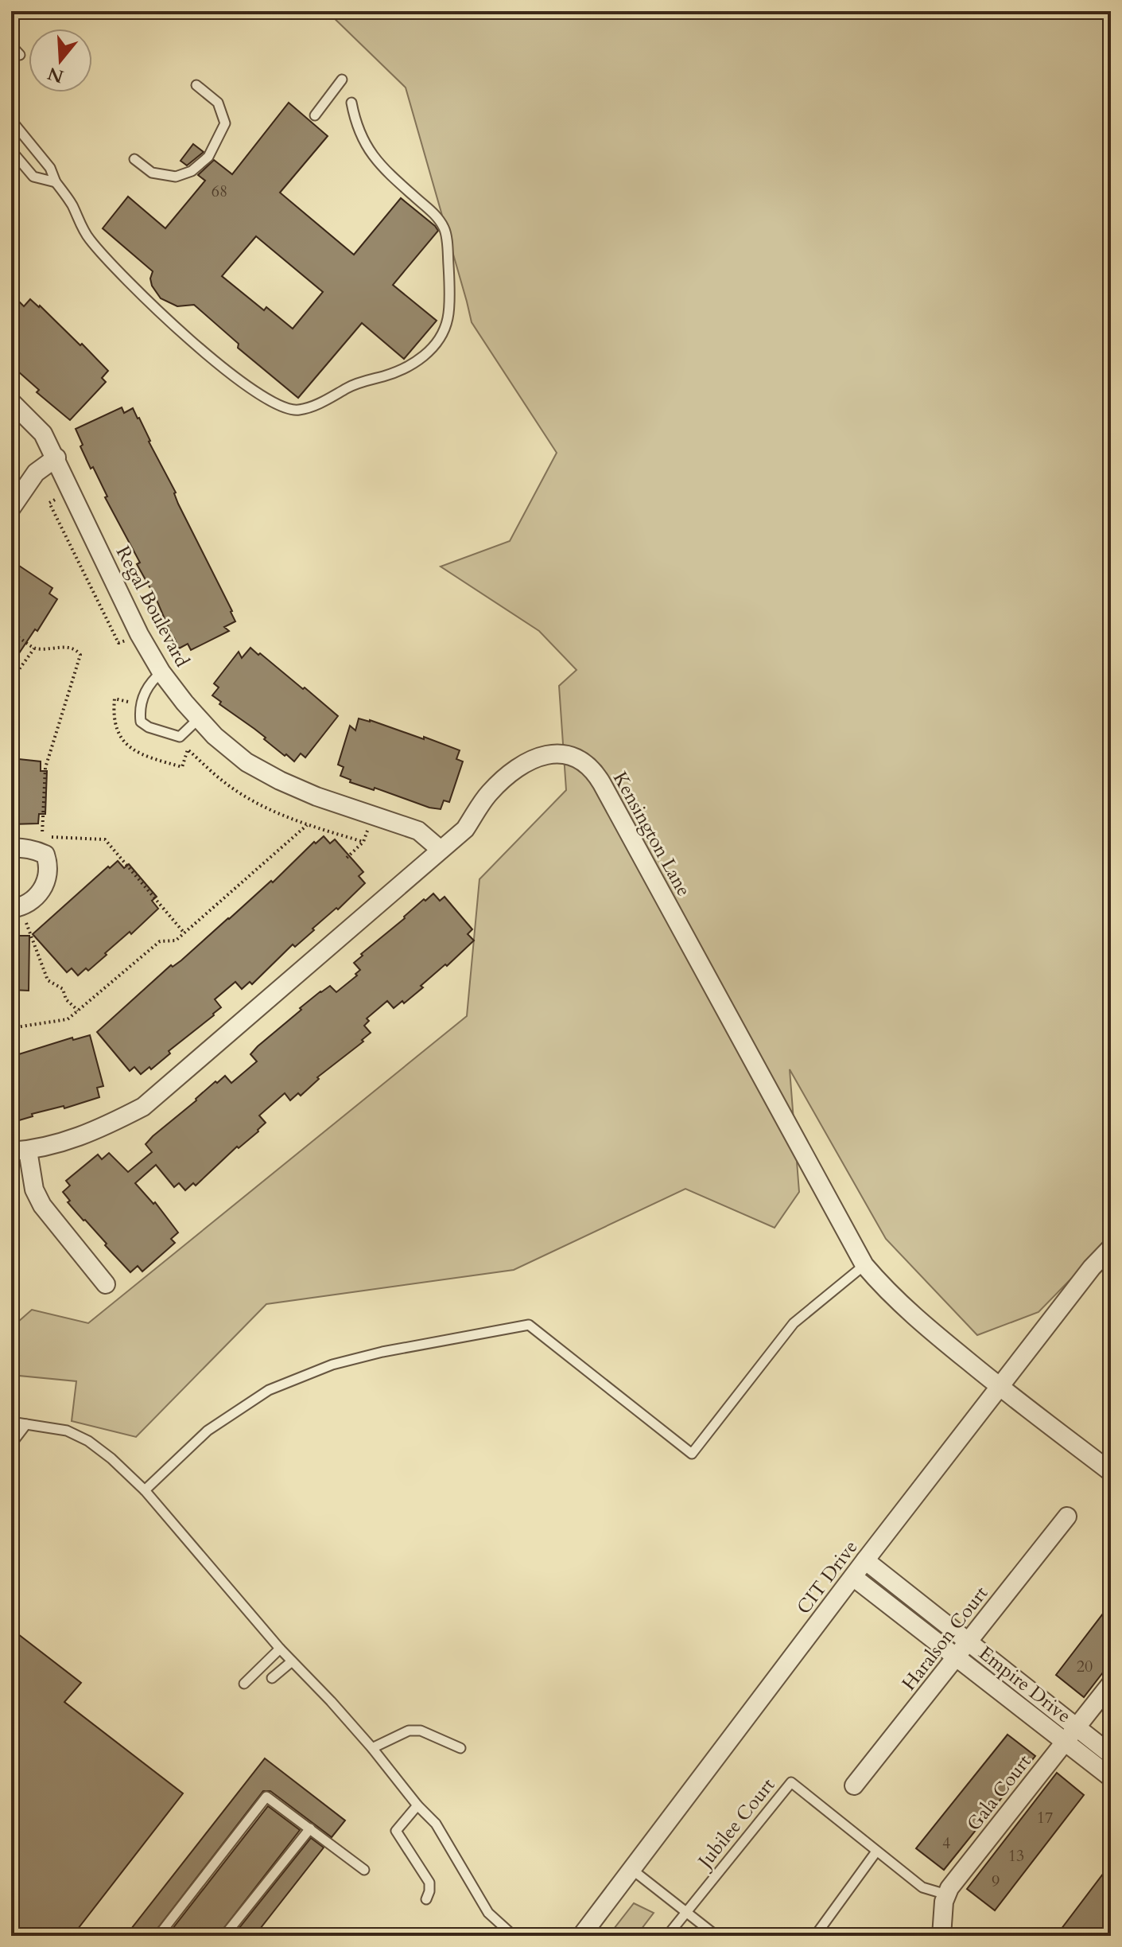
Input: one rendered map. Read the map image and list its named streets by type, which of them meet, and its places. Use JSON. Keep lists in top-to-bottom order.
{
  "streets": {
    "street": [
      "Regal Boulevard",
      "Kensington Lane",
      "CIT Drive",
      "Haralson Court",
      "Empire Drive",
      "Gala Court"
    ],
    "lane": ["Jubilee Court"]
  },
  "crossings": [
    ["Regal Boulevard", "Kensington Lane"],
    ["Kensington Lane", "CIT Drive"],
    ["CIT Drive", "Empire Drive"],
    ["Haralson Court", "Empire Drive"],
    ["Empire Drive", "Gala Court"],
    ["Gala Court", "Jubilee Court"]
  ],
  "house_numbers": [
    "68",
    "20",
    "17",
    "4",
    "13",
    "9"
  ],
  "north": "bottom"
}
